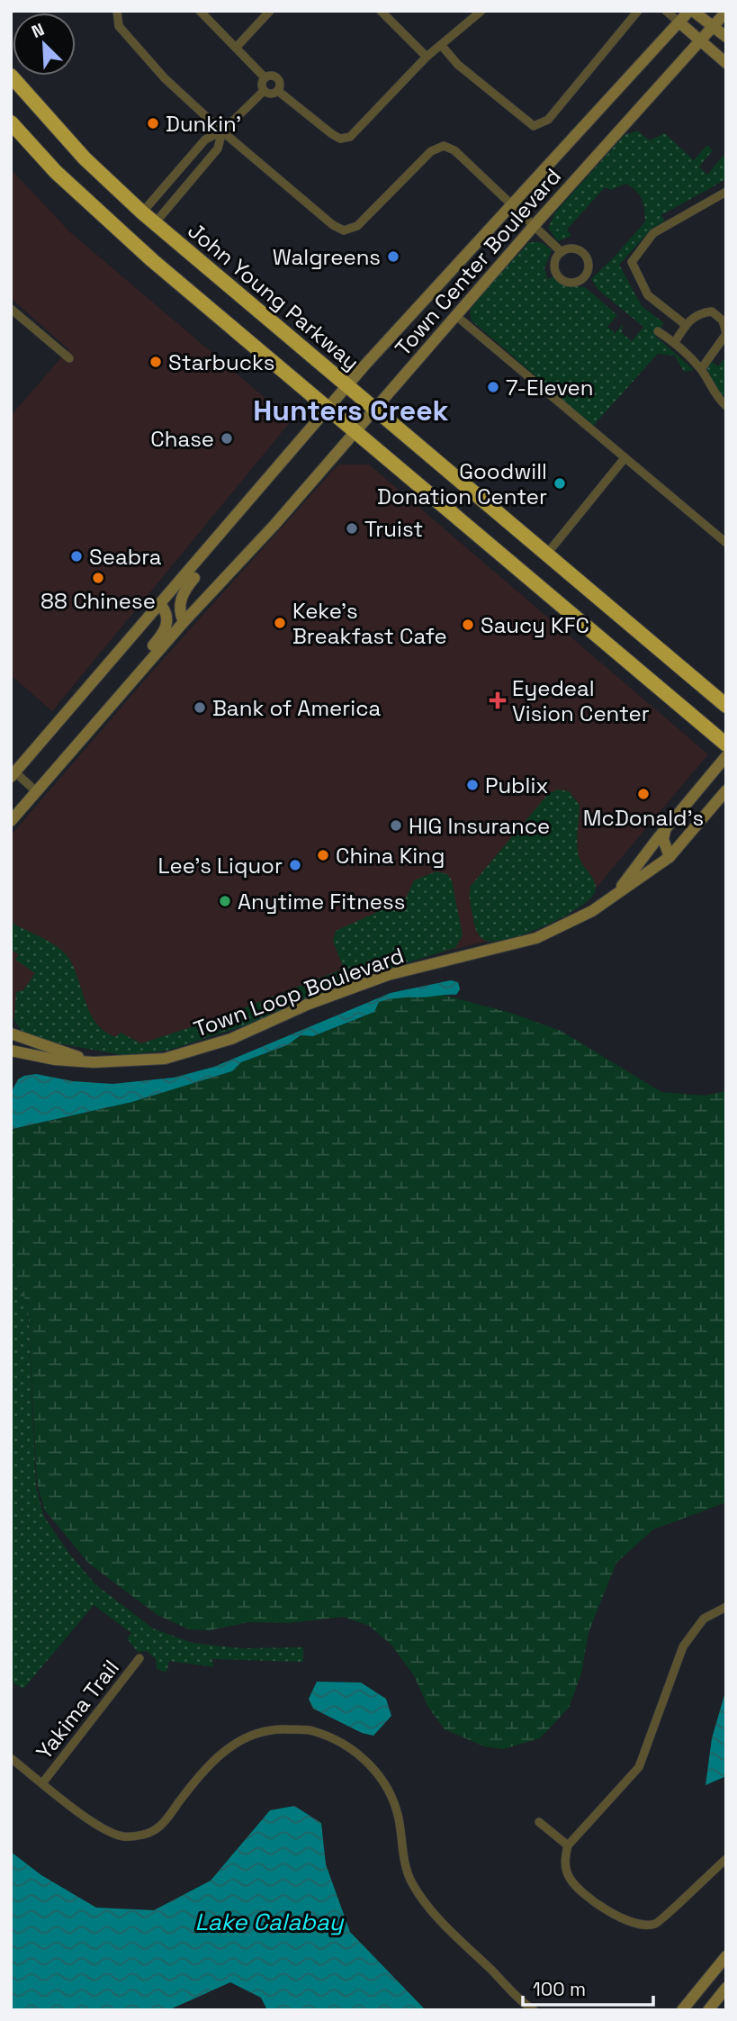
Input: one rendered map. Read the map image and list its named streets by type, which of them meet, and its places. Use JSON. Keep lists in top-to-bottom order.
{
  "streets": {
    "highway": ["John Young Parkway"],
    "street": ["Town Center Boulevard", "Town Loop Boulevard", "Yakima Trail"]
  },
  "crossings": [
    ["Town Center Boulevard", "John Young Parkway"]
  ],
  "districts": ["Hunters Creek"],
  "water": ["Lake Calabay"],
  "places": {
    "other": [
      "Dunkin'",
      "Walgreens",
      "Starbucks",
      "7-Eleven",
      "Chase",
      "Goodwill Donation Center",
      "Truist",
      "Seabra",
      "88 Chinese",
      "Keke's Breakfast Cafe",
      "Saucy KFC",
      "Bank of America",
      "Publix",
      "McDonald's",
      "HIG Insurance",
      "China King",
      "Lee's Liquor",
      "Anytime Fitness"
    ],
    "health": ["Eyedeal Vision Center"]
  },
  "scale_bar": "100 m",
  "north": "top left"
}
